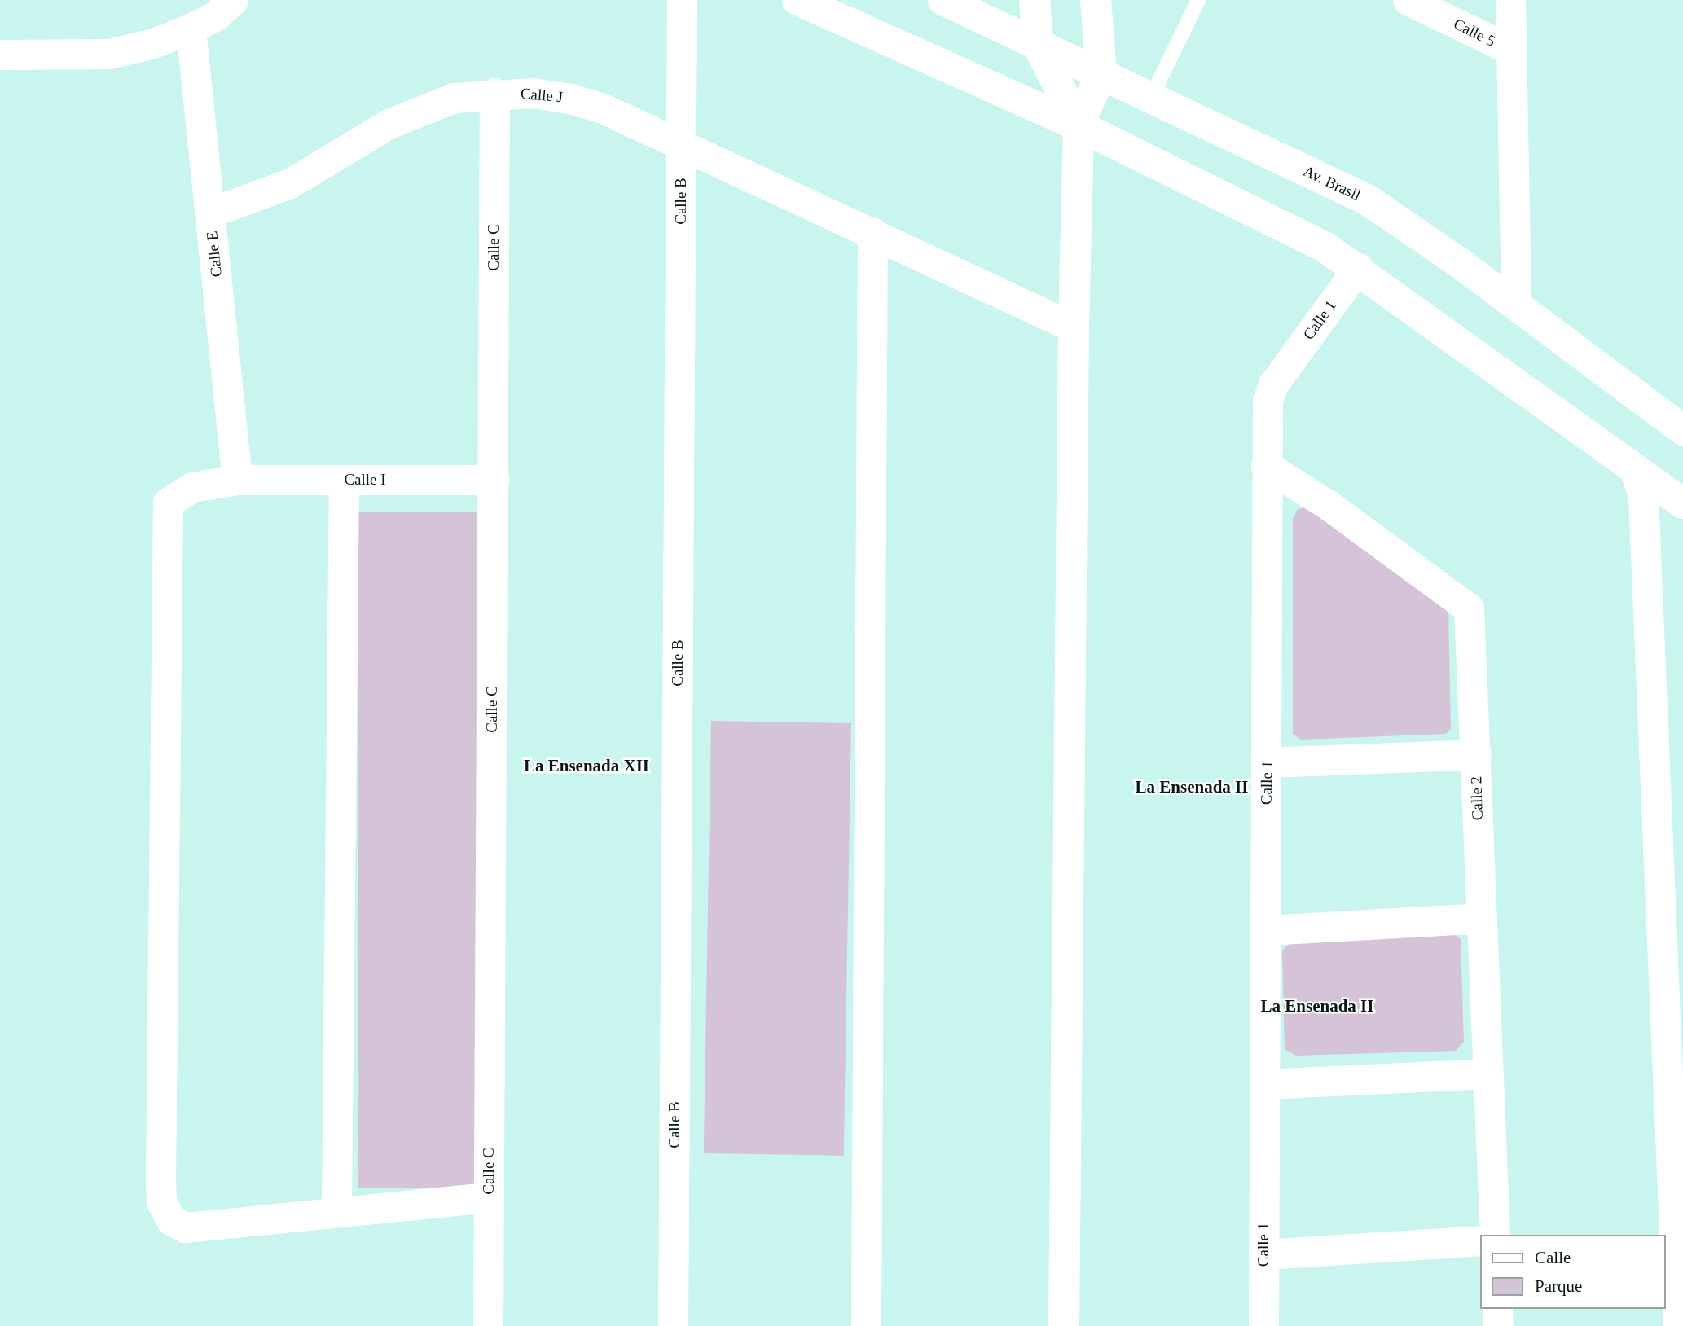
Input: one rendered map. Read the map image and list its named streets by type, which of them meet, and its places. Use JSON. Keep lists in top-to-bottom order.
{
  "streets": {
    "street": [
      "Calle 5",
      "Calle J",
      "Av. Brasil",
      "Calle B",
      "Calle C",
      "Calle E",
      "Calle 1",
      "Calle I",
      "Calle 2"
    ]
  },
  "crossings": [
    ["Calle J", "Calle B"],
    ["Calle J", "Calle C"],
    ["Calle J", "Calle E"],
    ["Calle C", "Calle I"],
    ["Calle E", "Calle I"],
    ["Calle 1", "Calle 2"]
  ],
  "districts": ["La Ensenada XII", "La Ensenada II", "La Ensenada II"],
  "legend": ["Calle", "Parque"]
}
